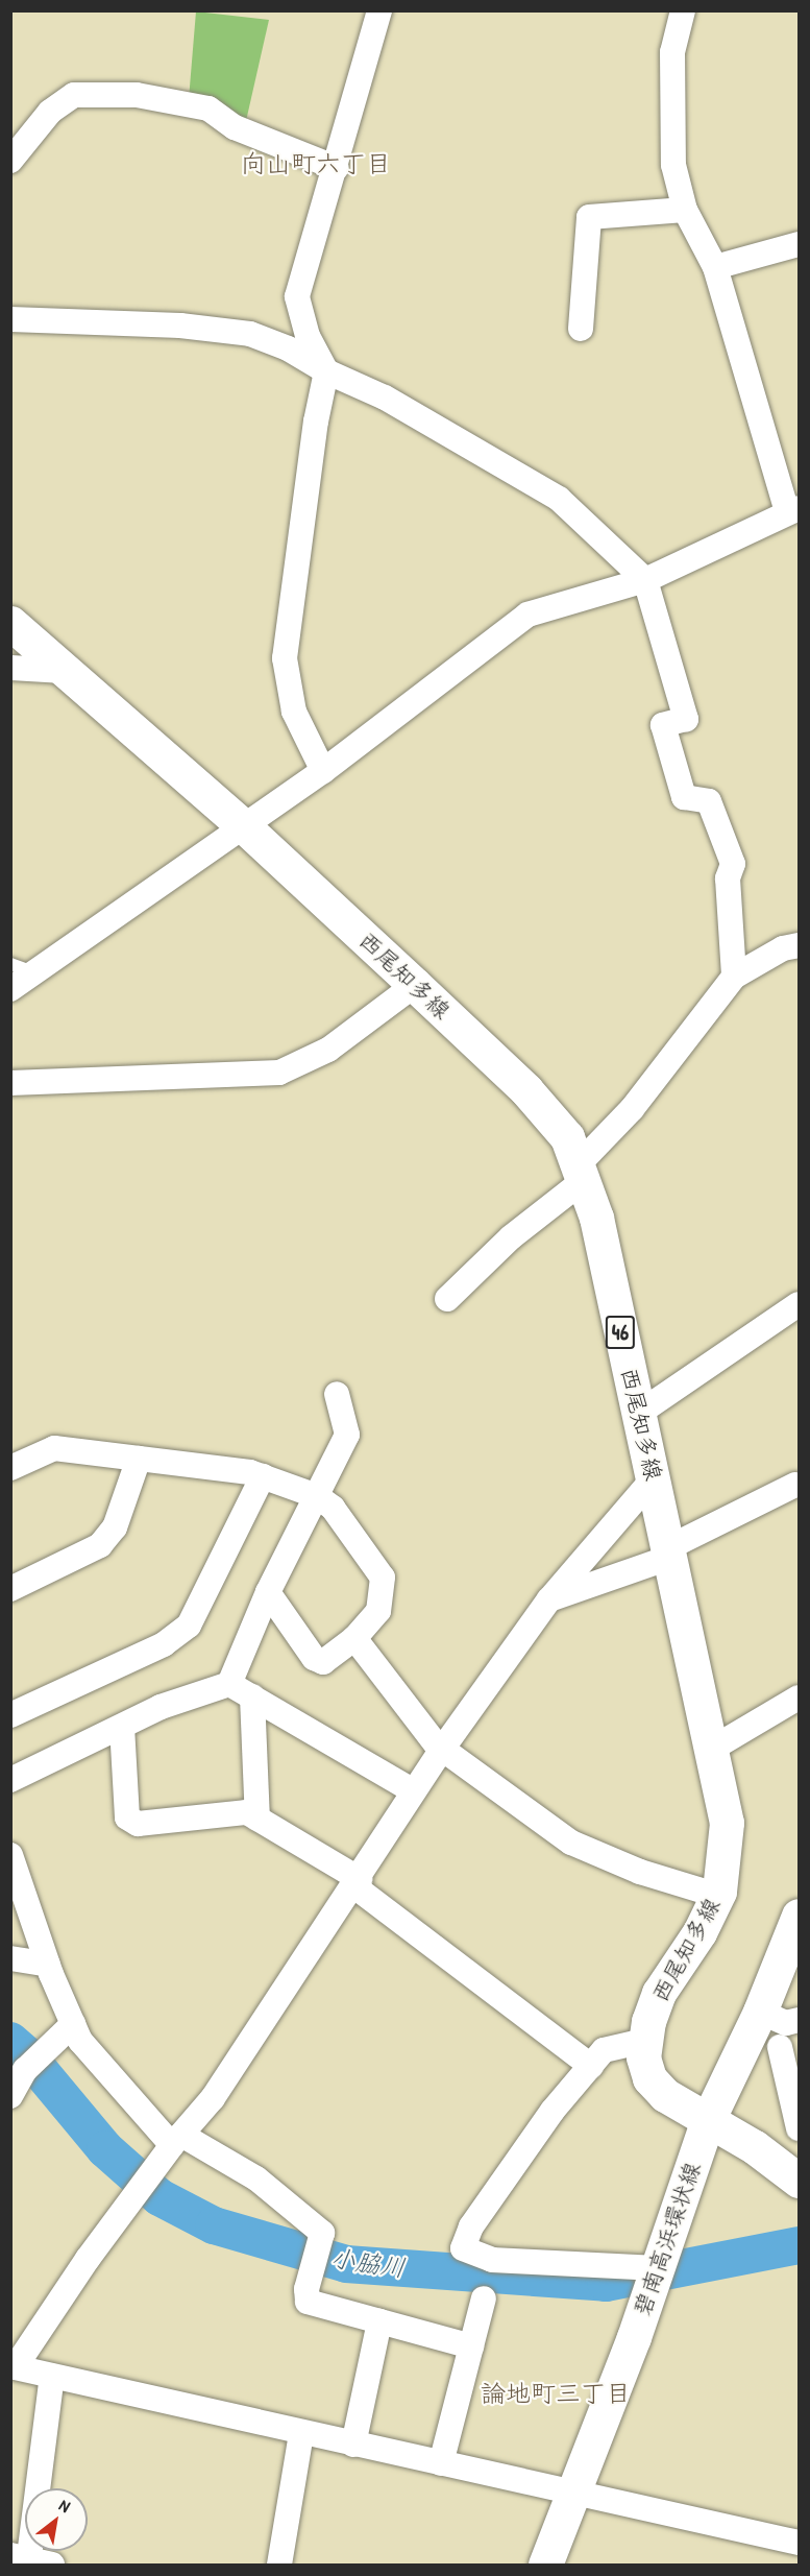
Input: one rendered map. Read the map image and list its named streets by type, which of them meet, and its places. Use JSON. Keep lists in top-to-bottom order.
{
  "streets": {
    "main road": ["西尾知多線", "46", "碧南高浜環状線"]
  },
  "crossings": [
    ["西尾知多線", "碧南高浜環状線"]
  ],
  "districts": ["向山町六丁目", "論地町三丁目"],
  "water": ["小脇川"],
  "north": "top right"
}
